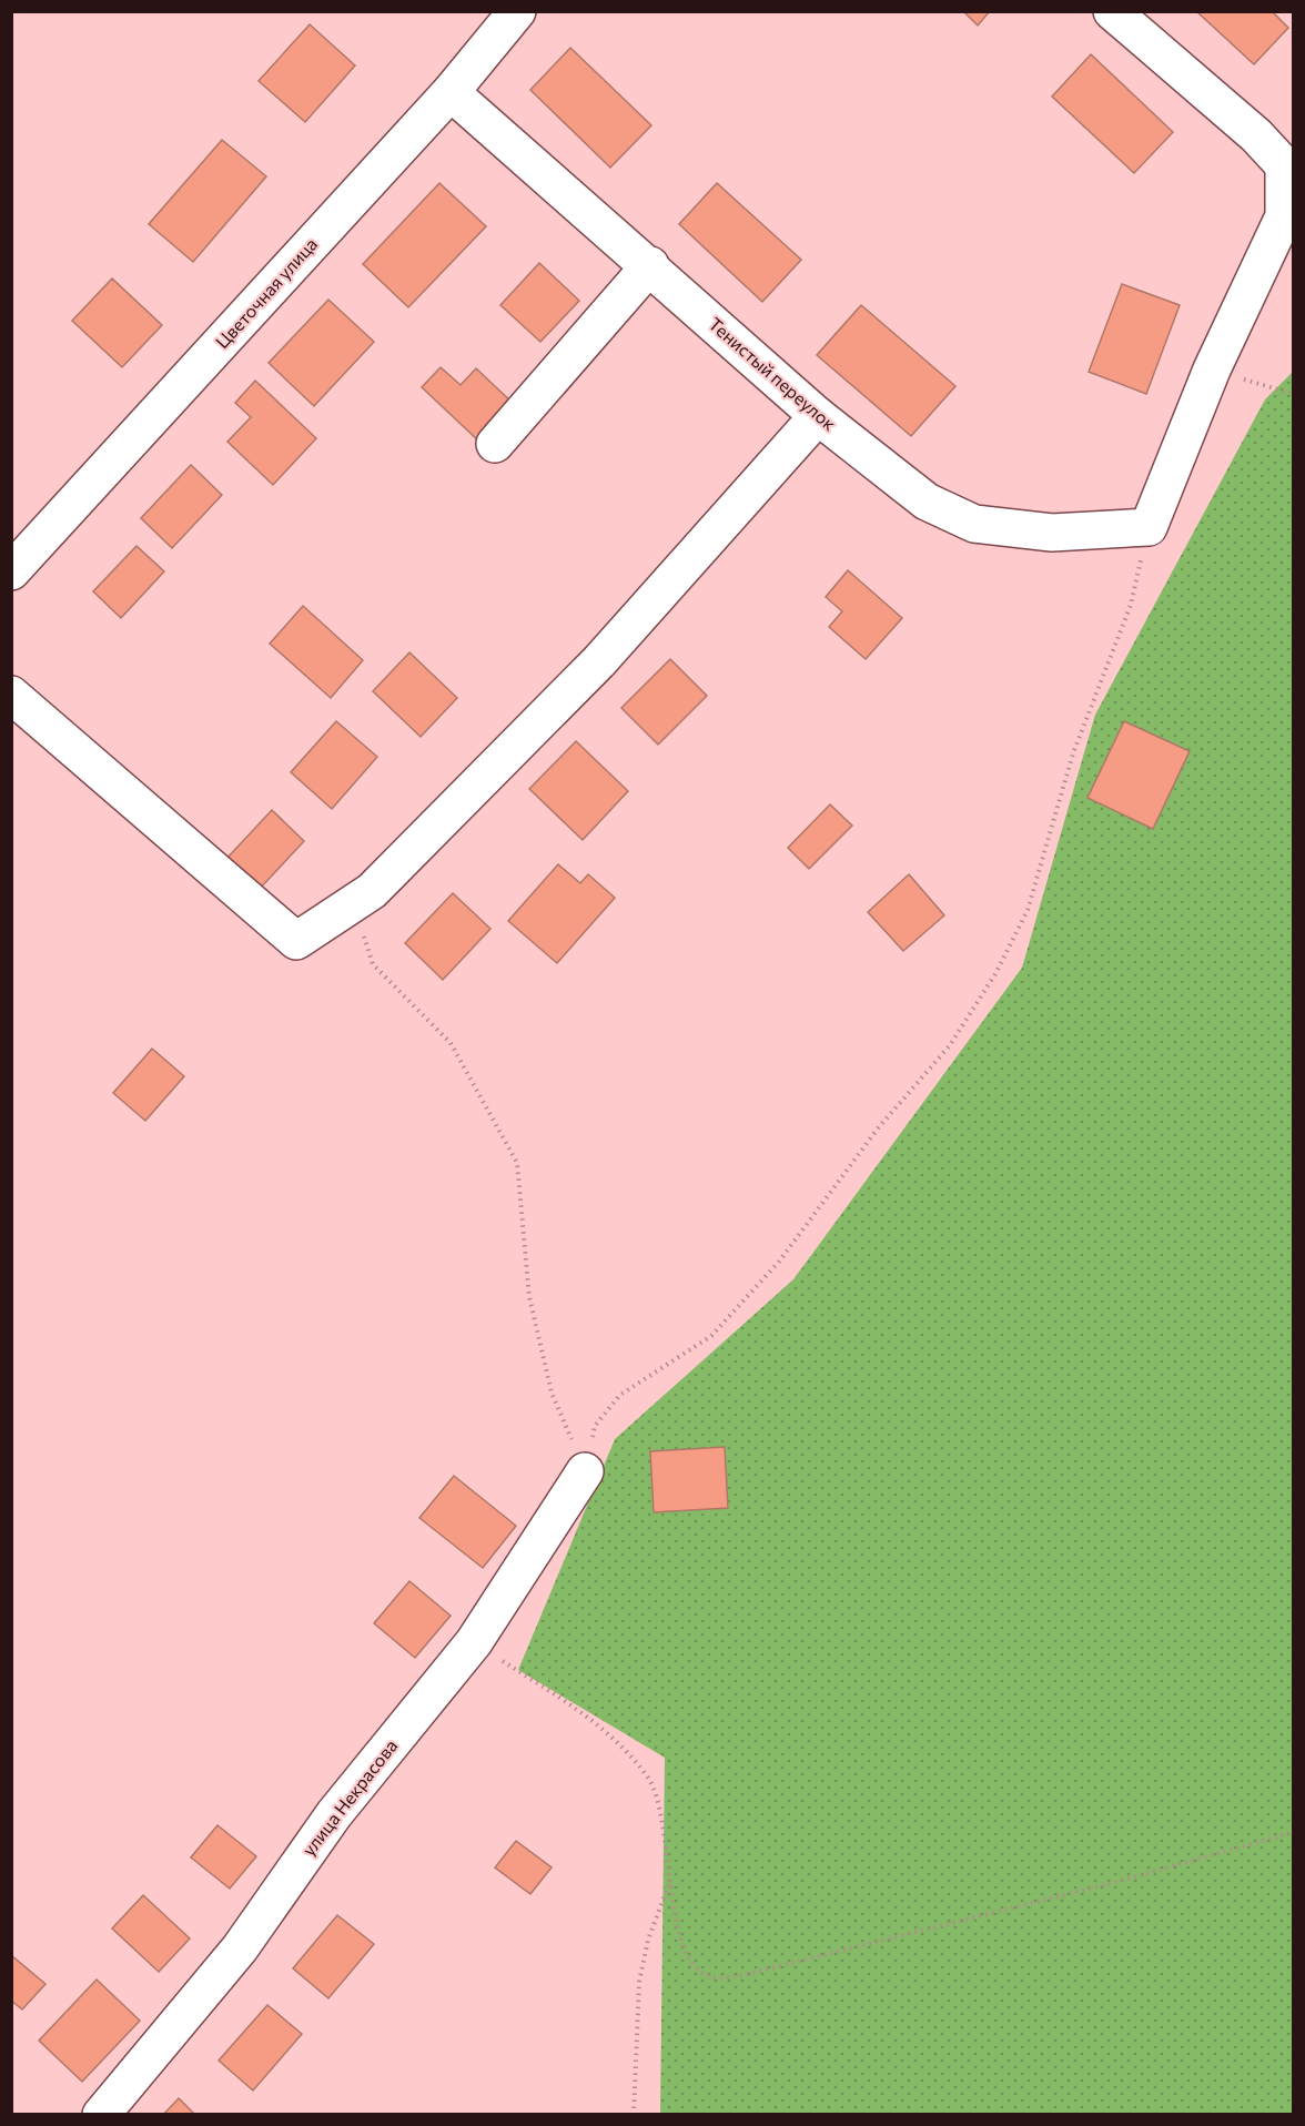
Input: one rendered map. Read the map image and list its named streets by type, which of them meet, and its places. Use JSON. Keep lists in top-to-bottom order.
{
  "streets": {
    "street": ["Цветочная улица", "Тенистый переулок", "улица Некрасова"]
  },
  "crossings": [
    ["Цветочная улица", "Тенистый переулок"]
  ]
}
